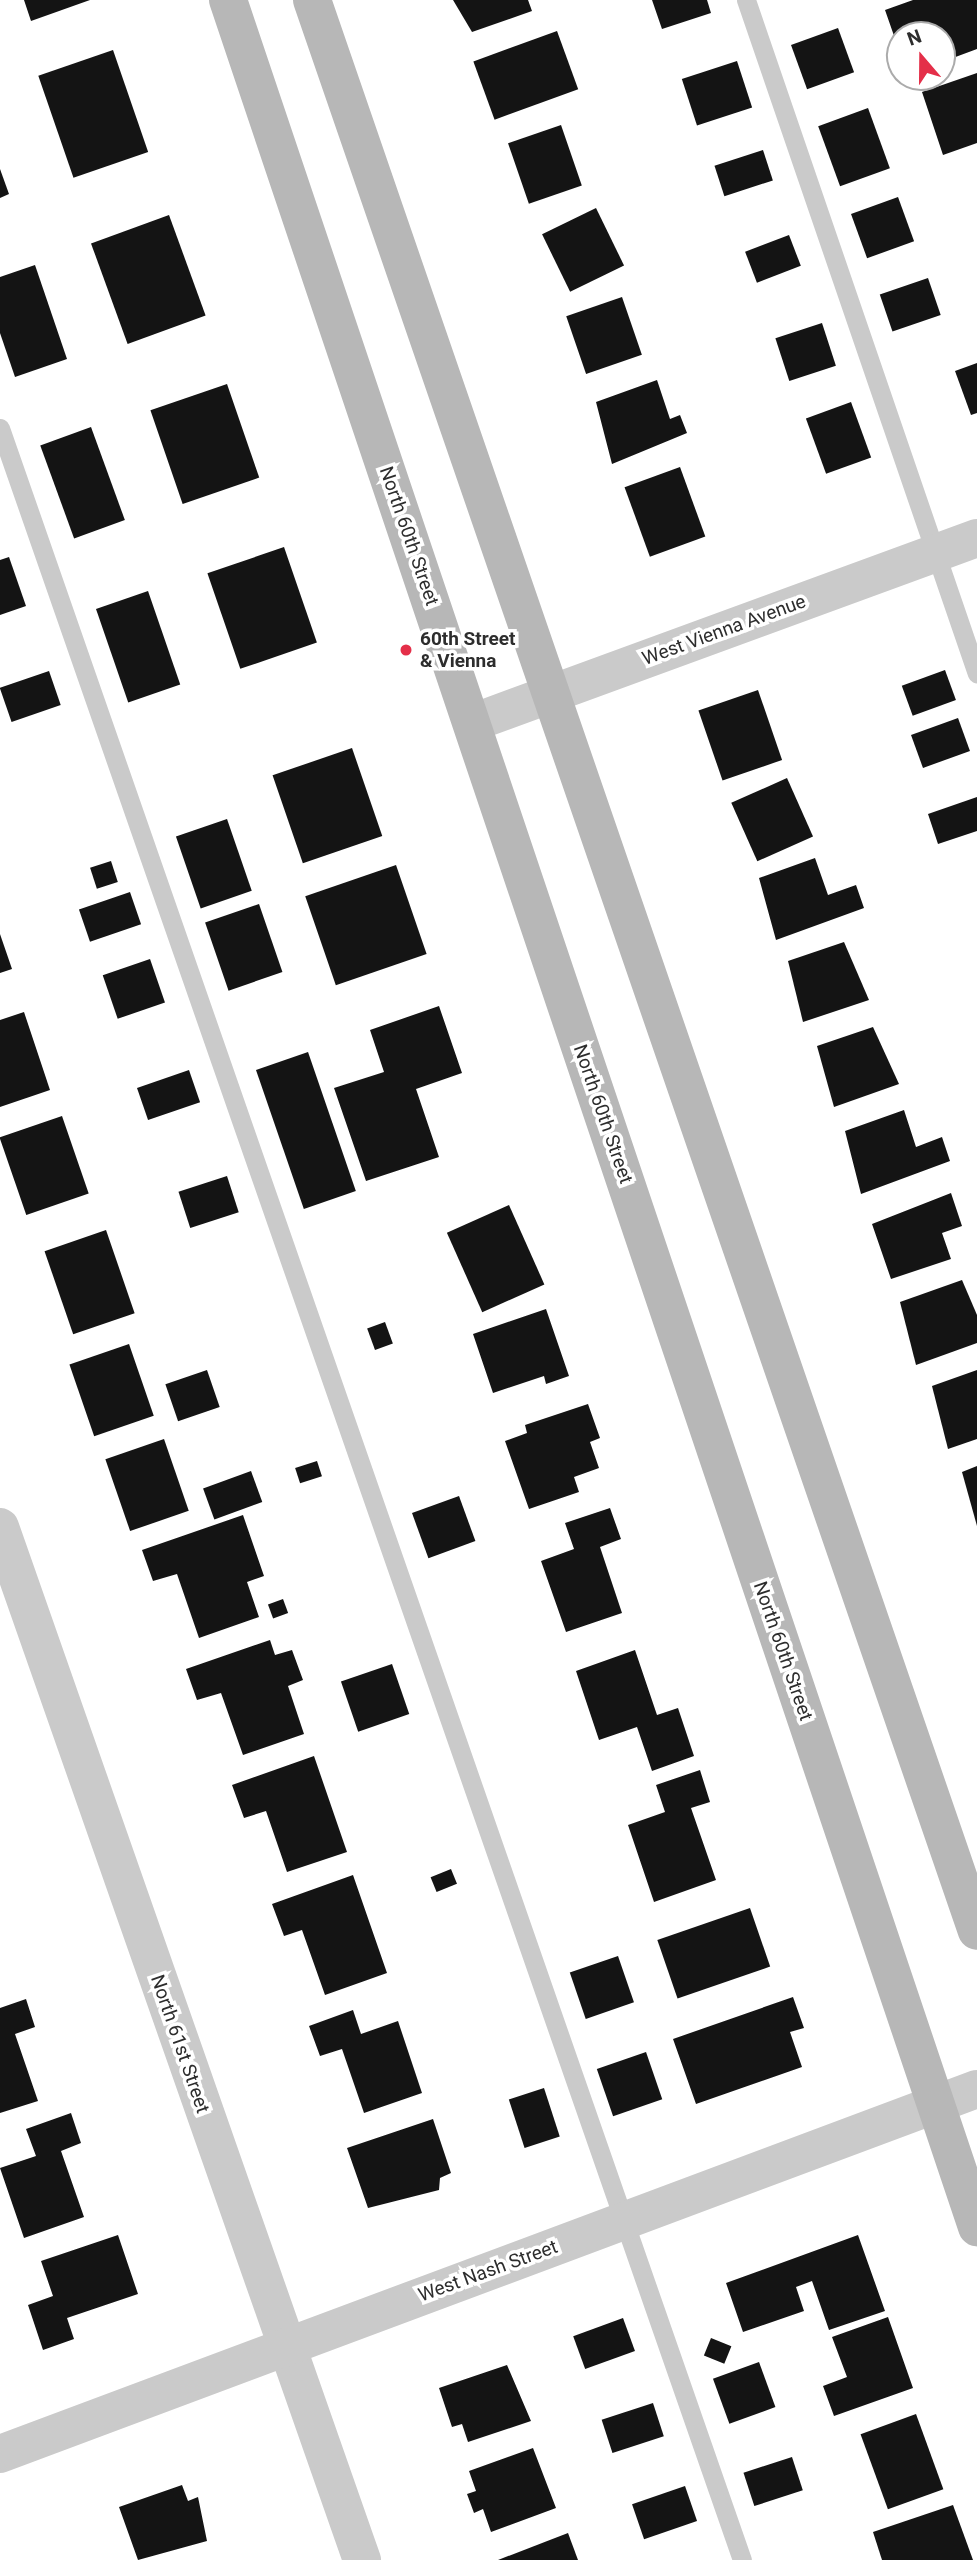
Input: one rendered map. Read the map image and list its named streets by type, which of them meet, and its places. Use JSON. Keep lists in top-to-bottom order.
{
  "streets": {
    "main road": ["North 60th Street"],
    "street": ["West Vienna Avenue", "North 61st Street", "West Nash Street"]
  },
  "crossings": [
    ["North 60th Street", "West Vienna Avenue"],
    ["North 60th Street", "West Nash Street"],
    ["North 61st Street", "West Nash Street"]
  ],
  "places": ["60th Street & Vienna"],
  "north": "top"
}
